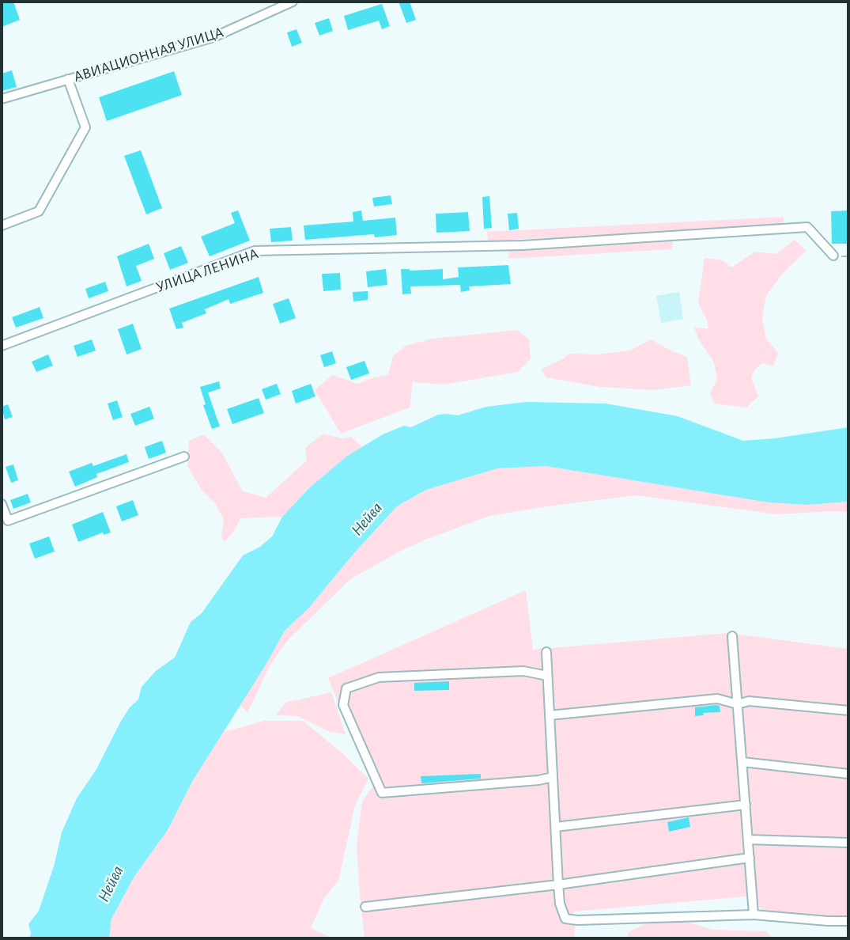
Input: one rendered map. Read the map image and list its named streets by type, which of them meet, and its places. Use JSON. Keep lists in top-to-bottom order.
{
  "streets": {
    "street": ["АВИАЦИОННАЯ УЛИЦА", "УЛИЦА ЛЕНИНА"]
  },
  "water": ["Нейва"]
}
